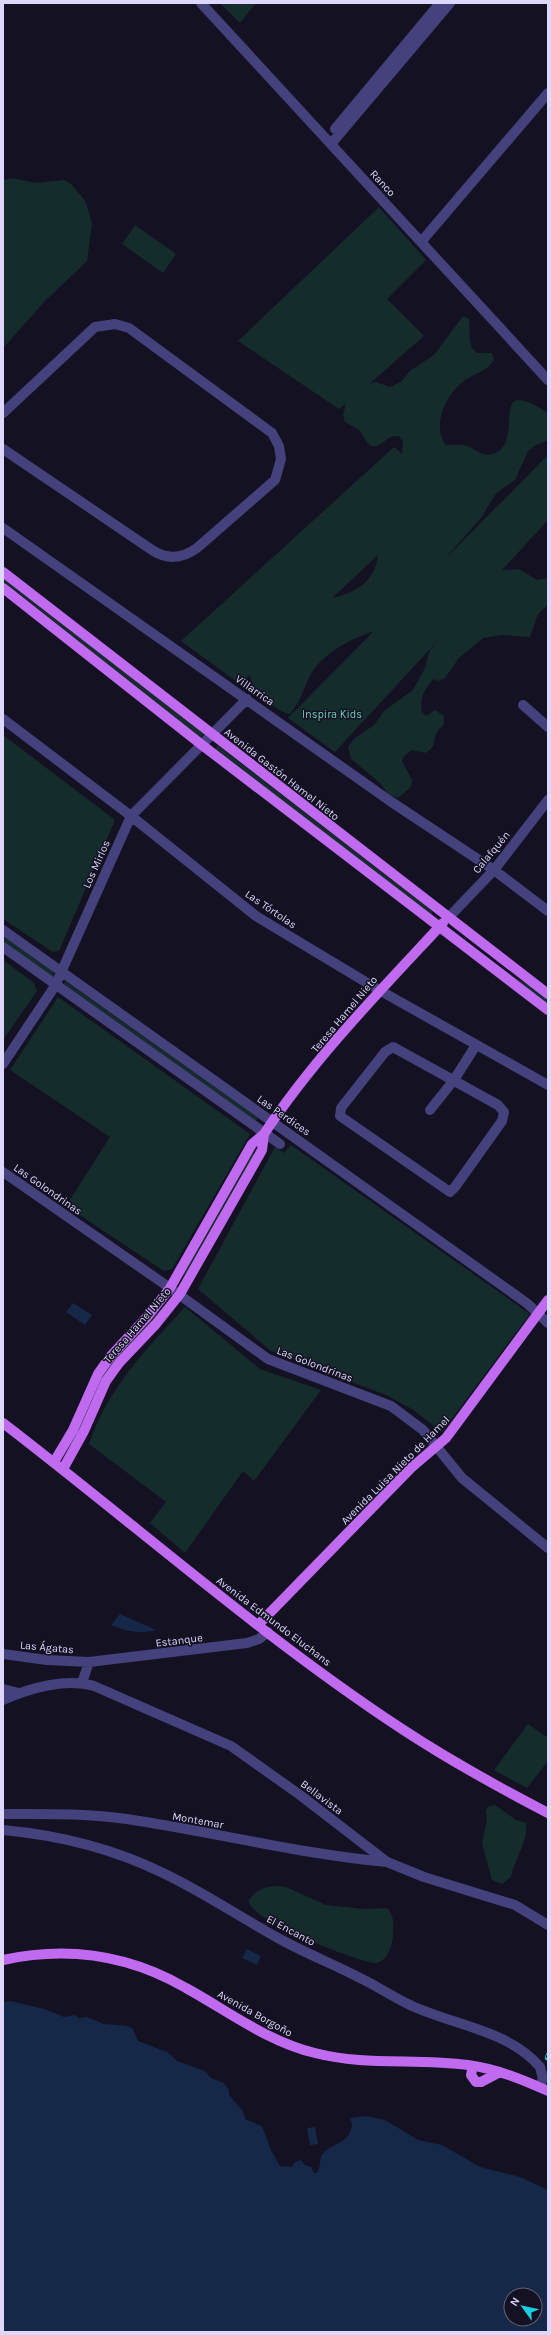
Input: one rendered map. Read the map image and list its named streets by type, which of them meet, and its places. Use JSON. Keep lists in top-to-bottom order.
{
  "streets": {
    "main road": [
      "Avenida Gastón Hamel Nieto",
      "Teresa Hamel Nieto",
      "Avenida Luisa Nieto de Hamel",
      "Avenida Edmundo Eluchans",
      "Avenida Borgoño"
    ],
    "street": [
      "Ranco",
      "Villarrica",
      "Calafquén",
      "Los Mirlos",
      "Las Tórtolas",
      "Las Perdices",
      "Las Golondrinas",
      "Estanque",
      "Las Ágatas",
      "Bellavista",
      "Montemar",
      "El Encanto"
    ]
  },
  "crossings": [
    ["Villarrica", "Calafquén"],
    ["Villarrica", "Los Mirlos"],
    ["Avenida Gastón Hamel Nieto", "Calafquén"],
    ["Avenida Gastón Hamel Nieto", "Los Mirlos"],
    ["Avenida Gastón Hamel Nieto", "Teresa Hamel Nieto"],
    ["Calafquén", "Teresa Hamel Nieto"],
    ["Los Mirlos", "Las Tórtolas"],
    ["Los Mirlos", "Las Perdices"],
    ["Las Tórtolas", "Teresa Hamel Nieto"],
    ["Teresa Hamel Nieto", "Las Perdices"],
    ["Teresa Hamel Nieto", "Las Golondrinas"],
    ["Teresa Hamel Nieto", "Avenida Edmundo Eluchans"],
    ["Las Perdices", "Avenida Luisa Nieto de Hamel"],
    ["Las Golondrinas", "Avenida Luisa Nieto de Hamel"],
    ["Avenida Luisa Nieto de Hamel", "Avenida Edmundo Eluchans"],
    ["Avenida Edmundo Eluchans", "Estanque"],
    ["Estanque", "Las Ágatas"],
    ["Bellavista", "Montemar"],
    ["El Encanto", "Avenida Borgoño"]
  ],
  "parks": ["Inspira Kids"],
  "north": "top left"
}
